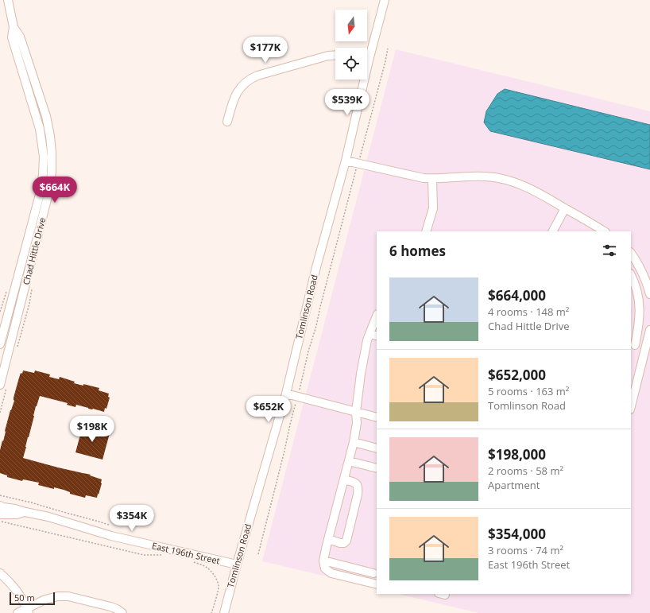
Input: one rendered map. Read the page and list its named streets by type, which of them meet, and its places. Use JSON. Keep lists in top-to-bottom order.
{
  "streets": {
    "street": ["Chad Hittle Drive", "Tomlinson Road", "East 196th Street"]
  },
  "crossings": [
    ["Tomlinson Road", "East 196th Street"]
  ],
  "scale_bar": "50 m",
  "north": "bottom",
  "page": {
    "price": [
      "$177K",
      "$539K",
      "$664K",
      "$652K",
      "$198K",
      "$354K"
    ],
    "heading": "6 homes",
    "list": [
      {
        "name": "$664,000",
        "note": "4 rooms · 148 m² · Chad Hittle Drive"
      },
      {
        "name": "$652,000",
        "note": "5 rooms · 163 m² · Tomlinson Road"
      },
      {
        "name": "$198,000",
        "note": "2 rooms · 58 m² · Apartment"
      },
      {
        "name": "$354,000",
        "note": "3 rooms · 74 m² · East 196th Street"
      }
    ],
    "scale": "50 m"
  }
}
